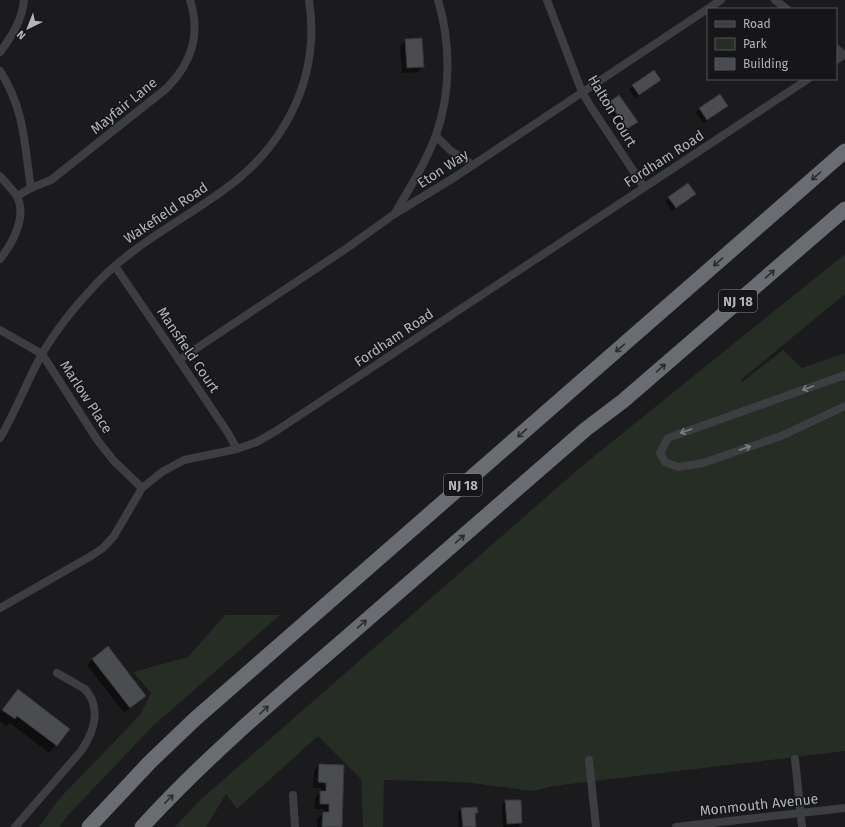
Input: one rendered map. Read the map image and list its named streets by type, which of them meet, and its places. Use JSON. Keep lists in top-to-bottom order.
{
  "streets": {
    "highway": ["NJ 18"],
    "street": [
      "Mayfair Lane",
      "Halton Court",
      "Fordham Road",
      "Eton Way",
      "Wakefield Road",
      "Mansfield Court",
      "Marlow Place",
      "Monmouth Avenue"
    ]
  },
  "crossings": [
    ["Halton Court", "Fordham Road"],
    ["Halton Court", "Eton Way"],
    ["Fordham Road", "Mansfield Court"],
    ["Fordham Road", "Marlow Place"],
    ["Eton Way", "Mansfield Court"],
    ["Wakefield Road", "Mansfield Court"],
    ["Wakefield Road", "Marlow Place"]
  ],
  "legend": ["Road", "Park", "Building"],
  "north": "bottom left"
}
